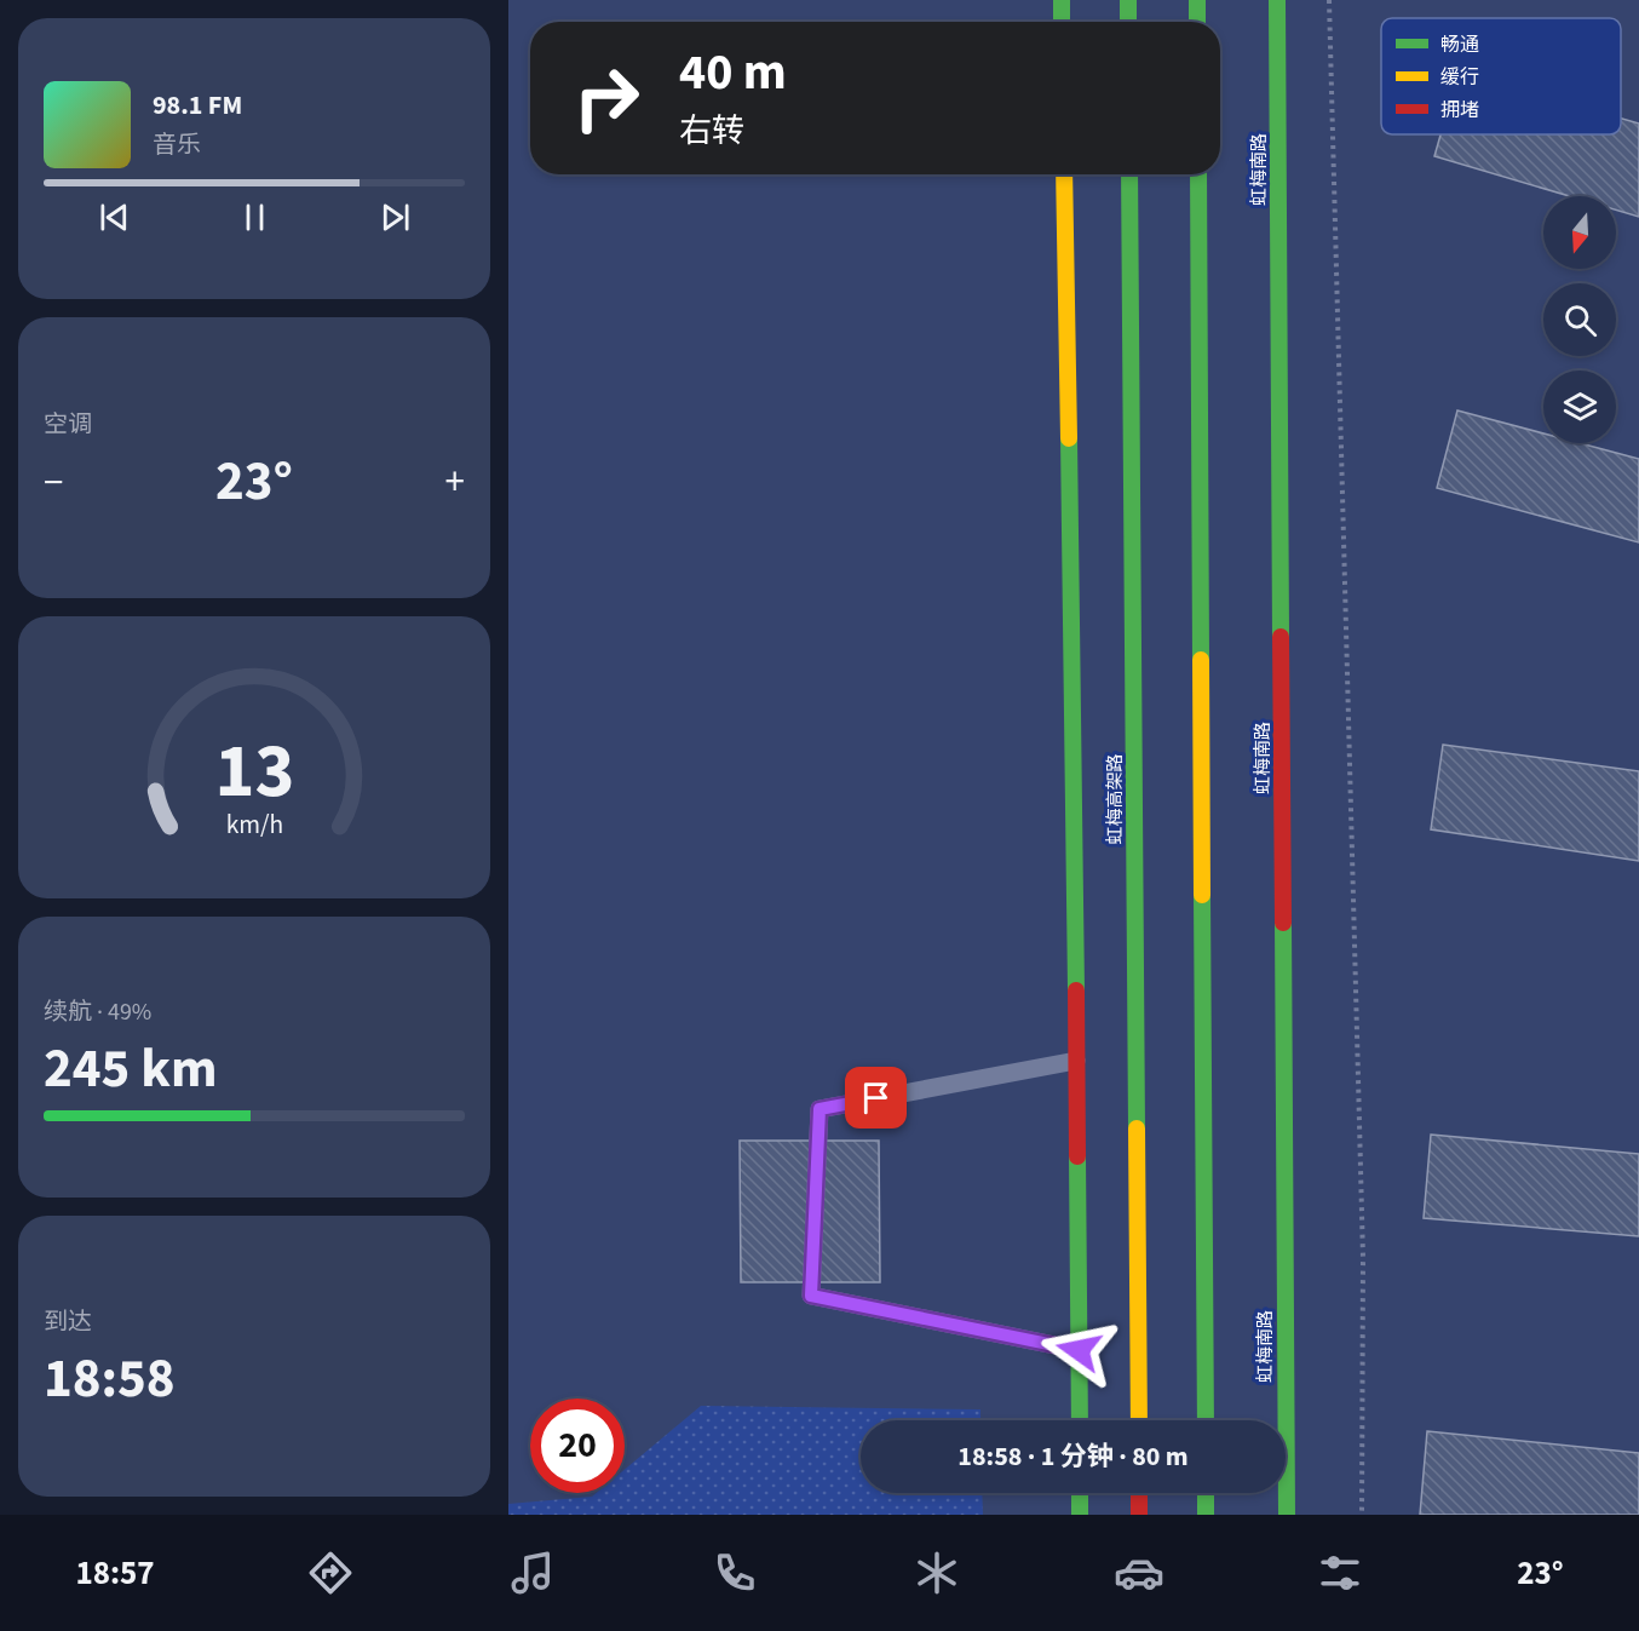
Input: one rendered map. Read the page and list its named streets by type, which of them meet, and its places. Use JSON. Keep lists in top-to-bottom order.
{
  "streets": {
    "main road": ["虹梅南路", "虹梅高架路"]
  },
  "legend": ["畅通", "缓行", "拥堵"],
  "north": "bottom",
  "page": {
    "turn": ["40 m", "右转"],
    "song": ["98.1 FM", "音乐"],
    "tile": [
      "空调",
      ["续航 · 49%", "245 km"],
      ["到达", "18:58"]
    ],
    "heat": ["−", "23°", "+"],
    "limit": "20",
    "trip": "18:58 · 1 分钟 · 80 m",
    "tabs": ["18:57", "23°"],
    "gauge": ["13", "km/h"]
  }
}
